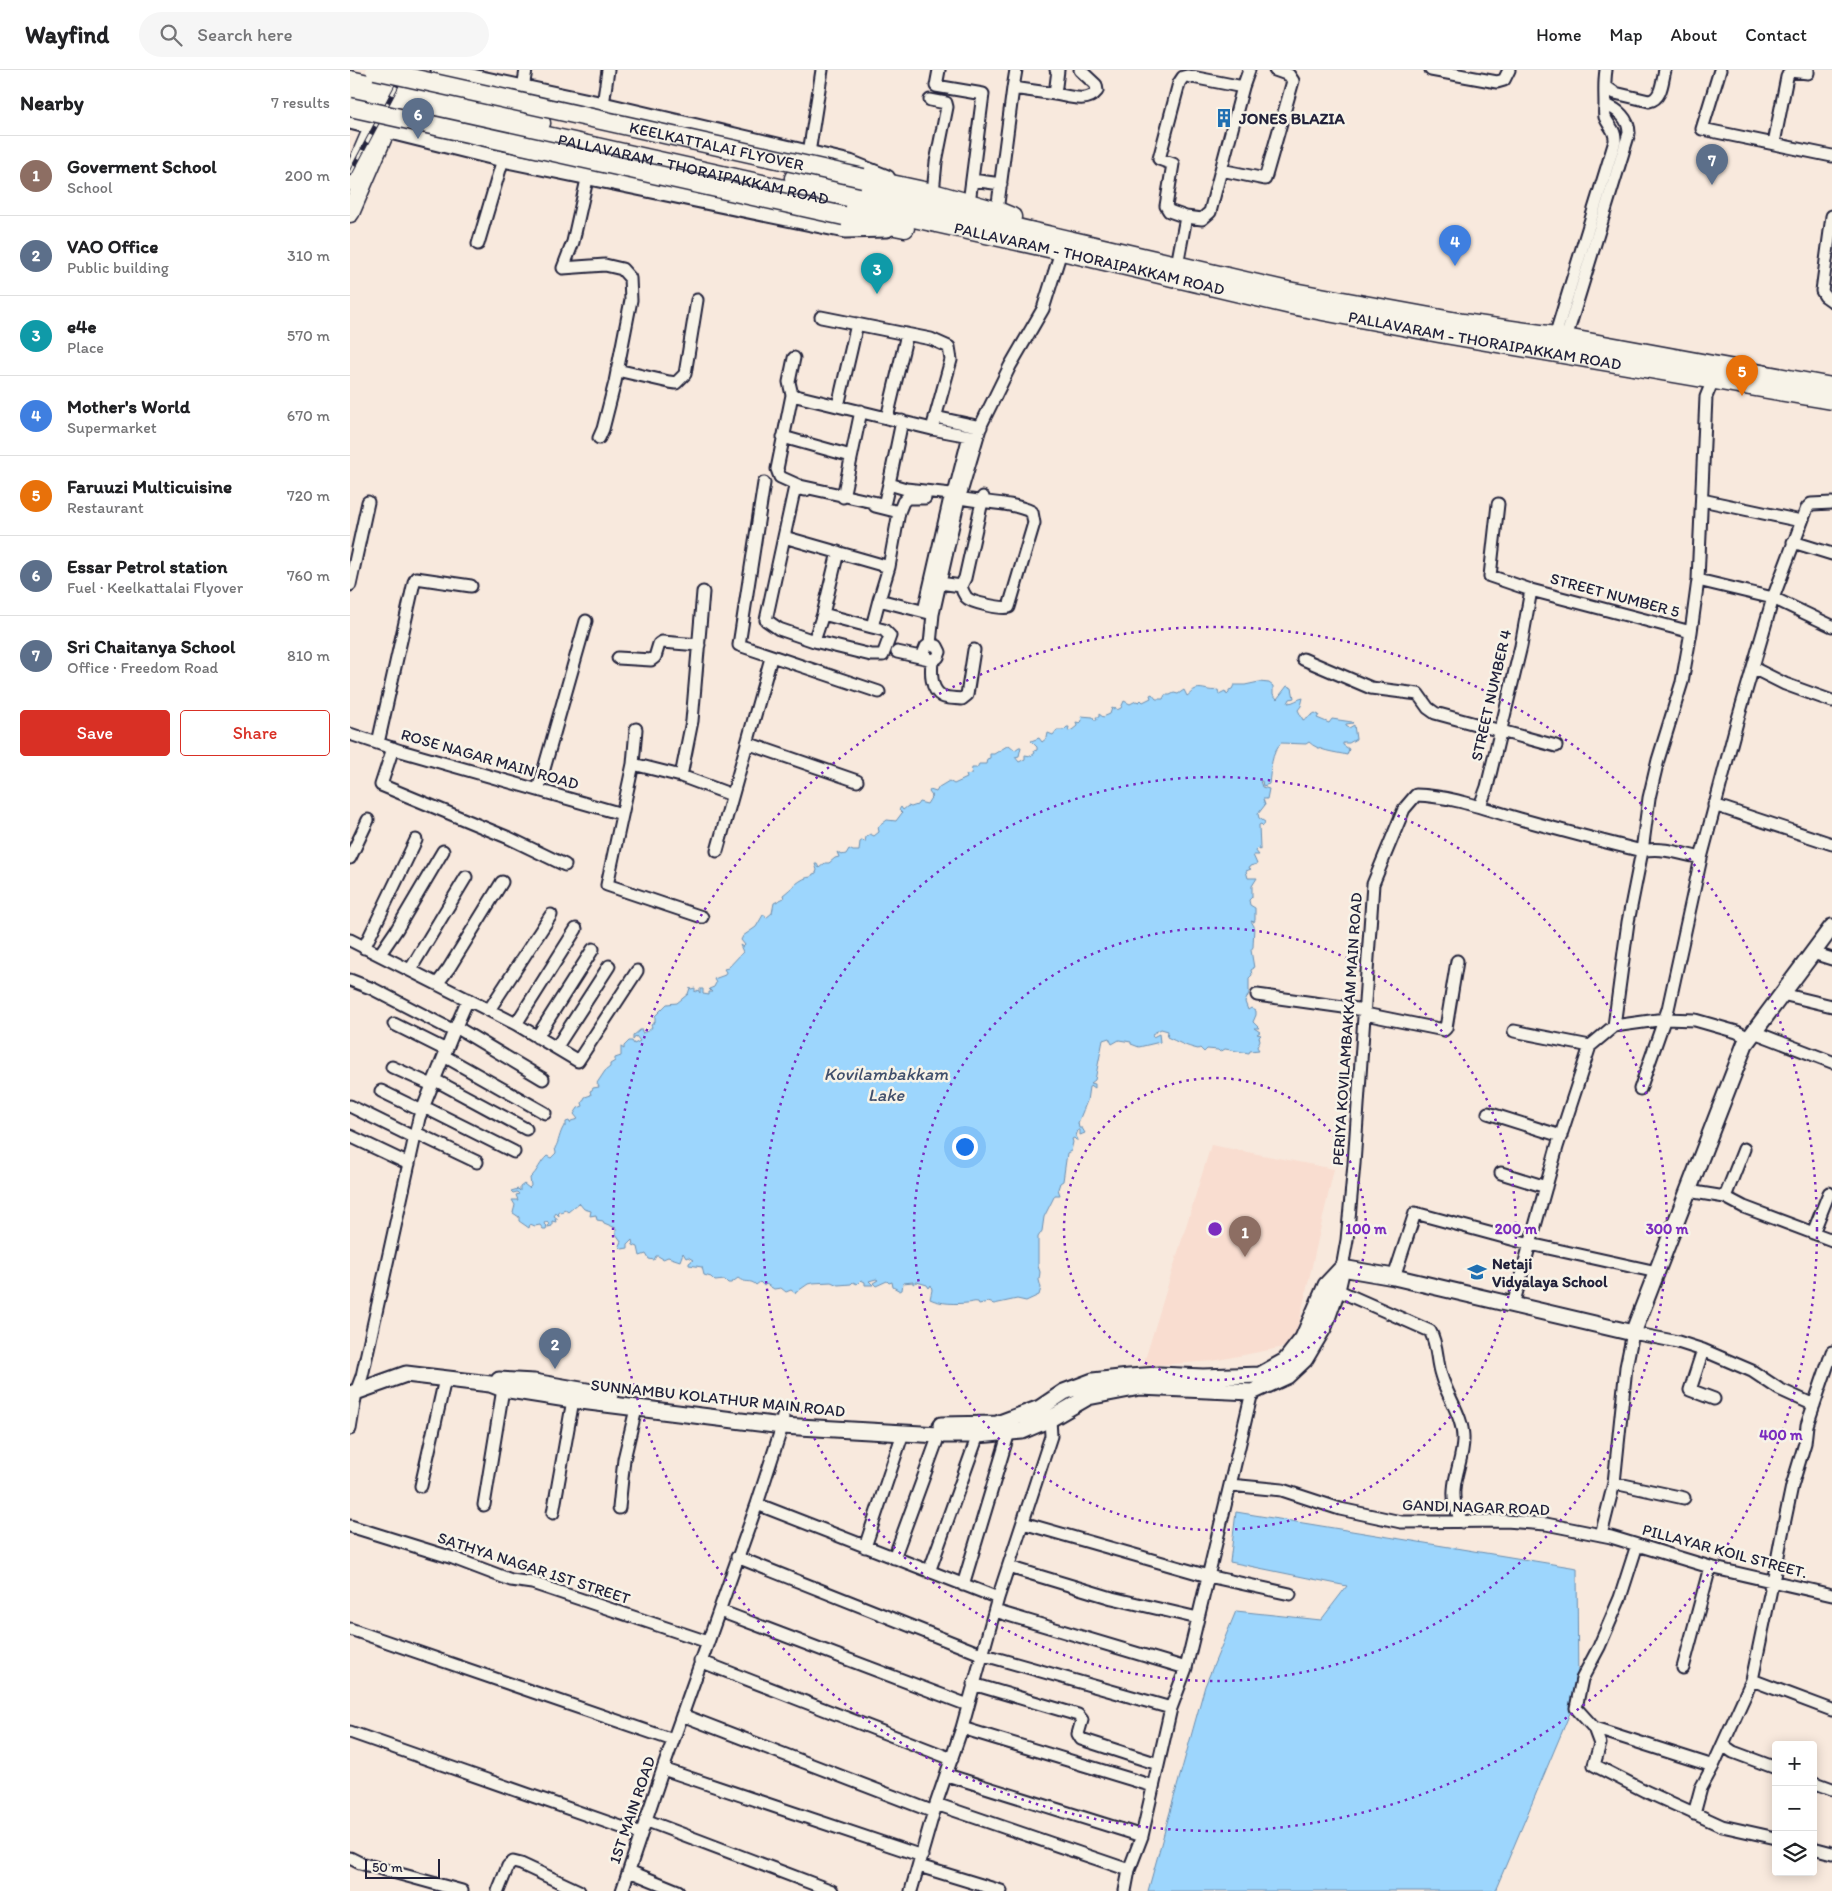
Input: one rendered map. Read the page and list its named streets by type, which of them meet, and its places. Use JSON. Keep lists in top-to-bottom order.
{
  "streets": {
    "main road": ["KEELKATTALAI FLYOVER", "PALLAVARAM - THORAIPAKKAM ROAD"],
    "street": [
      "STREET NUMBER 5",
      "STREET NUMBER 4",
      "ROSE NAGAR MAIN ROAD",
      "PERIYA KOVILAMBAKKAM MAIN ROAD",
      "SUNNAMBU KOLATHUR MAIN ROAD",
      "GANDI NAGAR ROAD",
      "PILLAYAR KOIL STREET.",
      "SATHYA NAGAR 1ST STREET",
      "1ST MAIN ROAD"
    ]
  },
  "crossings": [
    ["KEELKATTALAI FLYOVER", "PALLAVARAM - THORAIPAKKAM ROAD"],
    ["STREET NUMBER 5", "STREET NUMBER 4"],
    ["STREET NUMBER 4", "PERIYA KOVILAMBAKKAM MAIN ROAD"],
    ["PERIYA KOVILAMBAKKAM MAIN ROAD", "SUNNAMBU KOLATHUR MAIN ROAD"],
    ["SUNNAMBU KOLATHUR MAIN ROAD", "1ST MAIN ROAD"],
    ["GANDI NAGAR ROAD", "PILLAYAR KOIL STREET."],
    ["SATHYA NAGAR 1ST STREET", "1ST MAIN ROAD"]
  ],
  "water": ["Kovilambakkam Lake"],
  "places": {
    "building": ["JONES BLAZIA"],
    "school or university": ["Netaji Vidyalaya School"]
  },
  "scale_bar": "50 m",
  "page": {
    "header": "Wayfind",
    "search": "Search here",
    "nav": [
      "Home",
      "Map",
      "About",
      "Contact"
    ],
    "heading": ["Nearby", "7 results"],
    "pins": [
      "6",
      "7",
      "4",
      "3",
      "5",
      "1",
      "2"
    ],
    "list": [
      {
        "mark": "1",
        "name": "Goverment School",
        "note": "School",
        "value": "200 m"
      },
      {
        "mark": "2",
        "name": "VAO Office",
        "note": "Public building",
        "value": "310 m"
      },
      {
        "mark": "3",
        "name": "e4e",
        "note": "Place",
        "value": "570 m"
      },
      {
        "mark": "4",
        "name": "Mother's World",
        "note": "Supermarket",
        "value": "670 m"
      },
      {
        "mark": "5",
        "name": "Faruuzi Multicuisine",
        "note": "Restaurant",
        "value": "720 m"
      },
      {
        "mark": "6",
        "name": "Essar Petrol station",
        "note": "Fuel · Keelkattalai Flyover",
        "value": "760 m"
      },
      {
        "mark": "7",
        "name": "Sri Chaitanya School",
        "note": "Office · Freedom Road",
        "value": "810 m"
      }
    ],
    "buttons": ["Save", "Share"],
    "map_buttons": ["+", "−"],
    "scale": "50 m"
  },
  "rings": [
    "100 m",
    "200 m",
    "300 m",
    "400 m"
  ]
}
